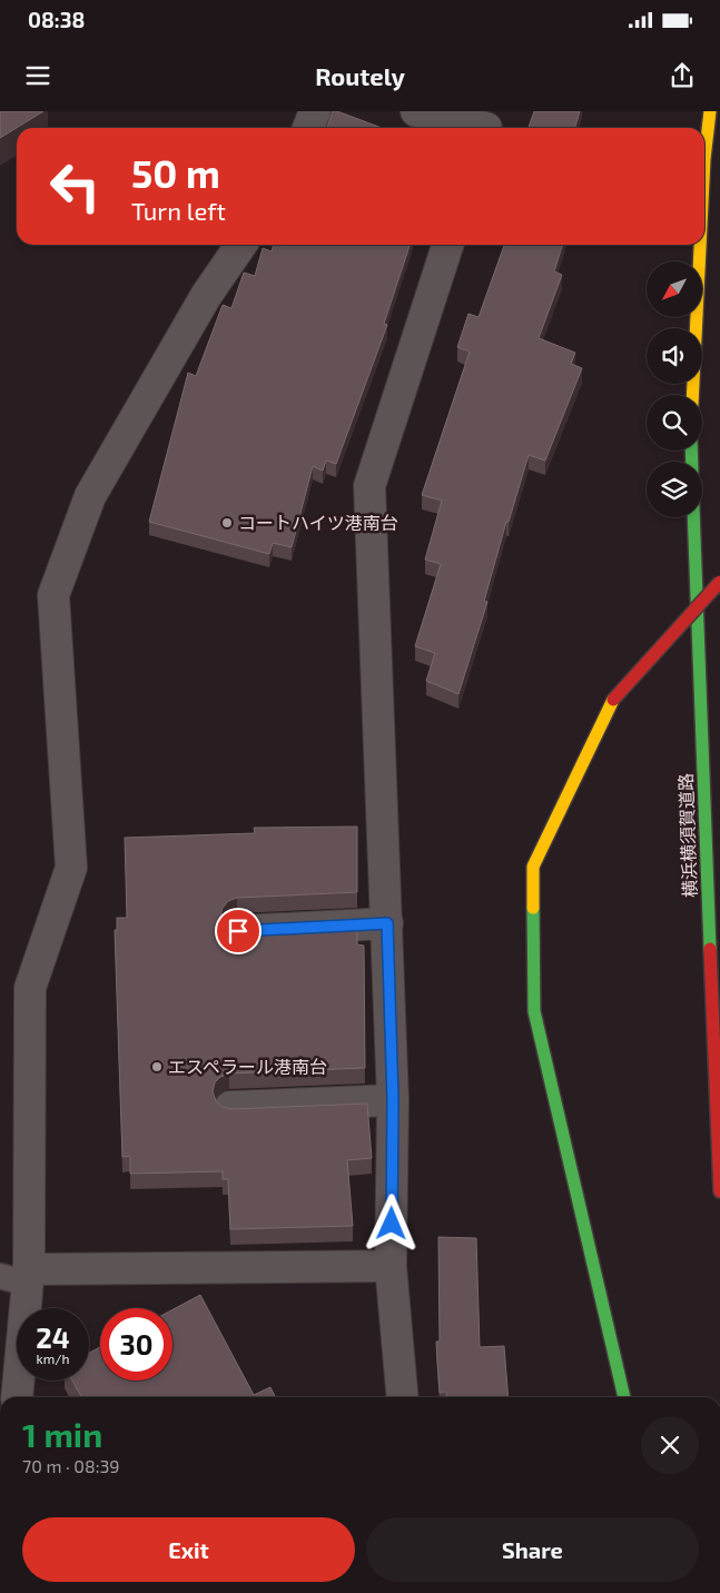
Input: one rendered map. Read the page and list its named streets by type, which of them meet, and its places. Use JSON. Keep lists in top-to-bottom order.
{
  "streets": {
    "highway": ["横浜横須賀道路"]
  },
  "places": ["コートハイツ港南台", "エスペラール港南台"],
  "north": "bottom left",
  "page": {
    "status": "08:38",
    "header": "Routely",
    "turn": ["50 m", "Turn left"],
    "speed": "24 km/h",
    "limit": "30",
    "heading": ["1 min", "70 m · 08:39"],
    "buttons": ["Exit", "Share"]
  }
}
